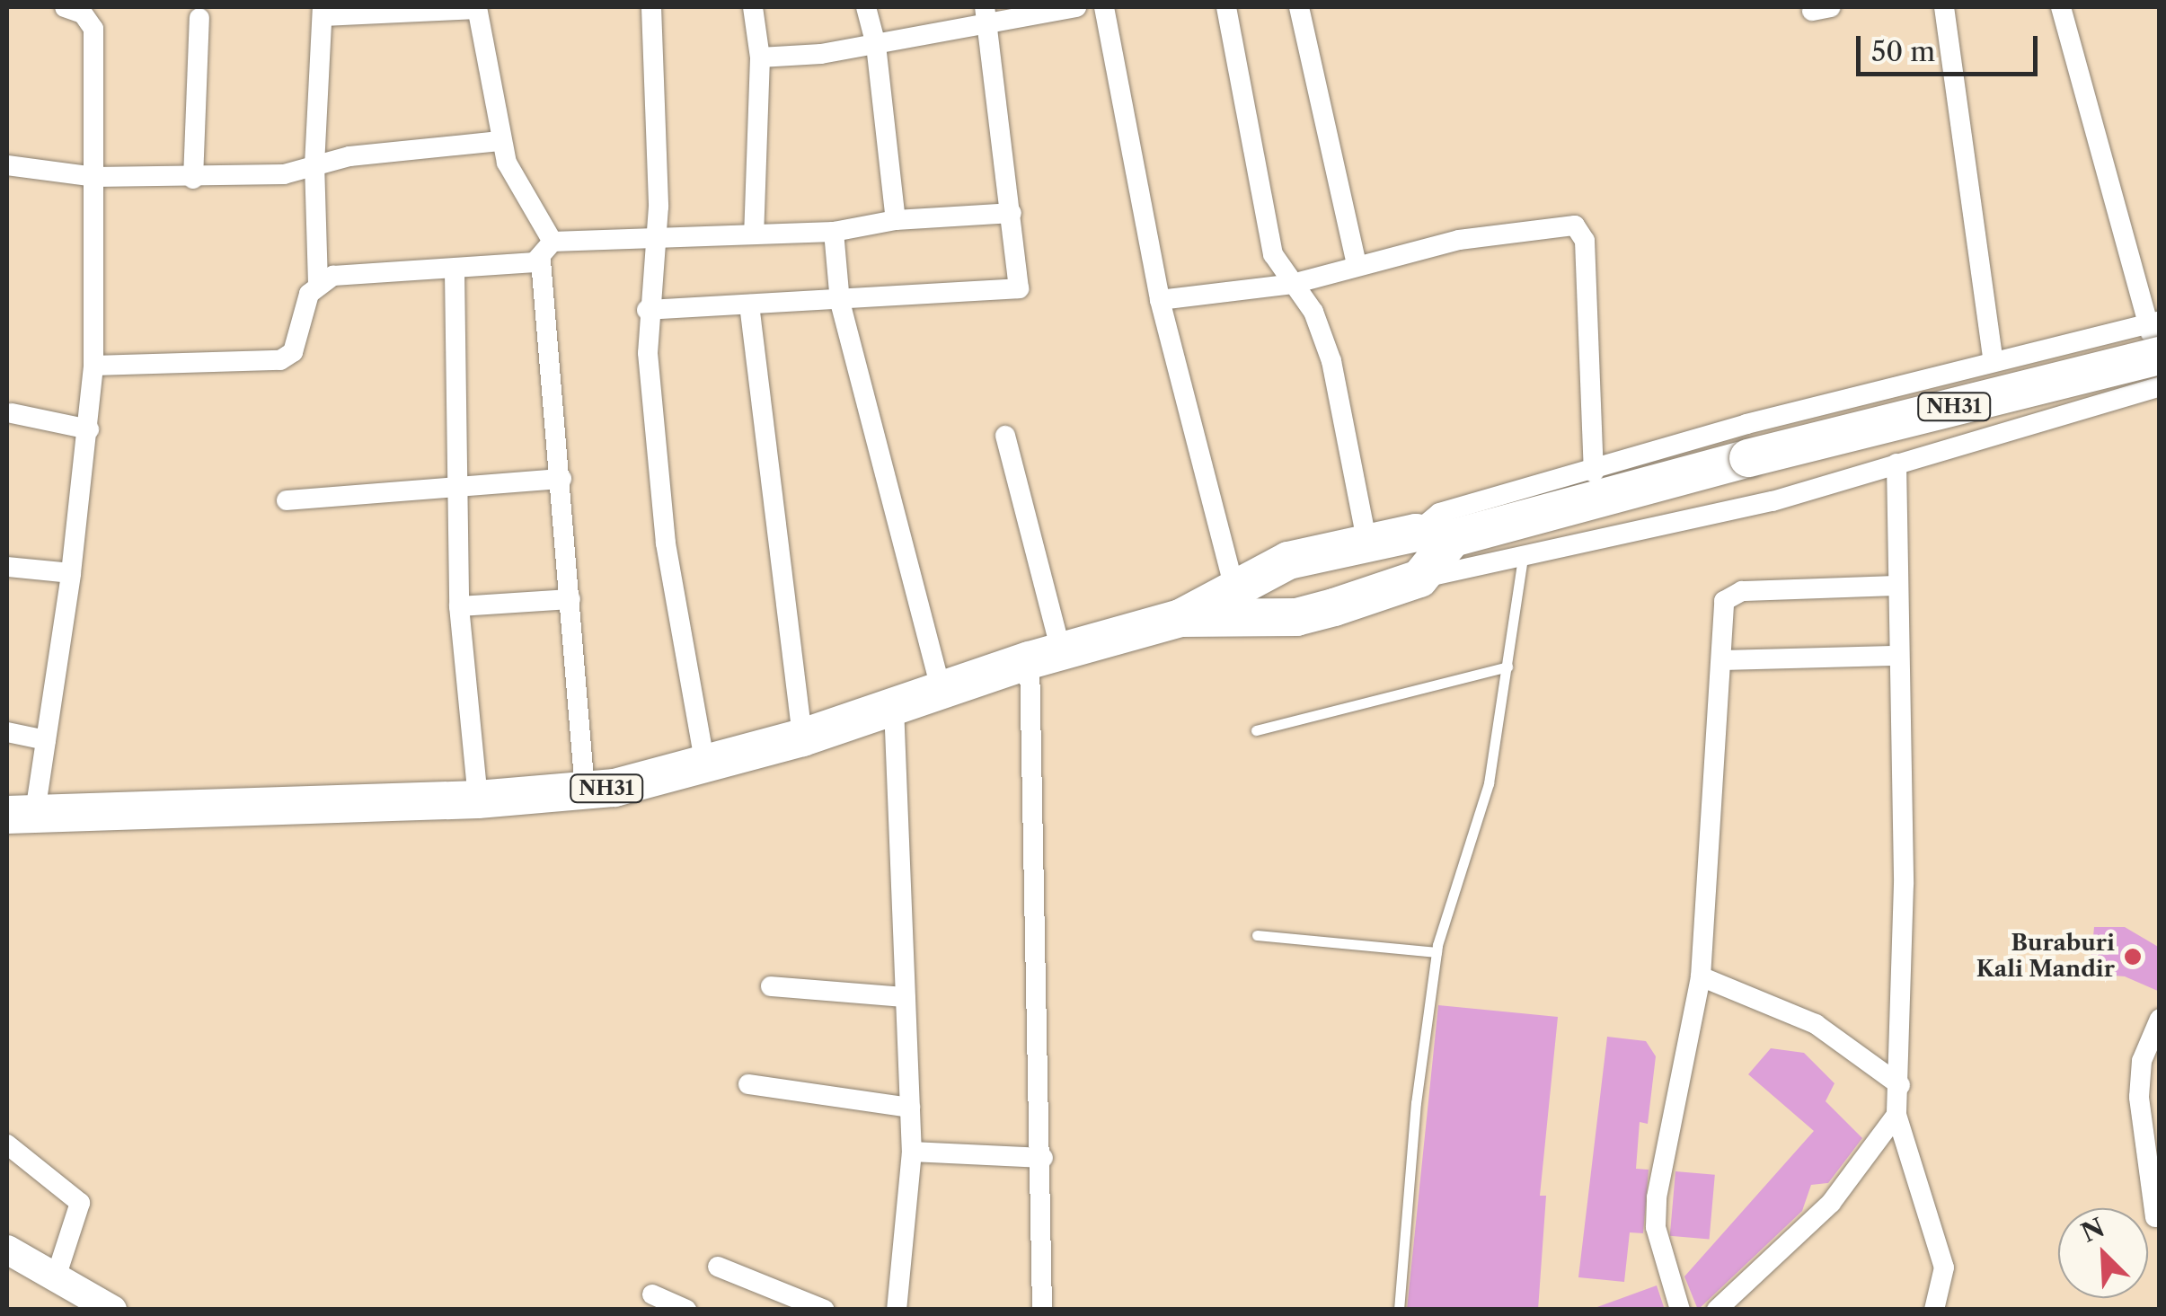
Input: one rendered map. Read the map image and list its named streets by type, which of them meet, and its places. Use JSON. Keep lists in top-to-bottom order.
{
  "streets": {
    "highway": ["NH31"]
  },
  "places": ["Buraburi Kali Mandir"],
  "scale_bar": "50 m",
  "north": "top left"
}
